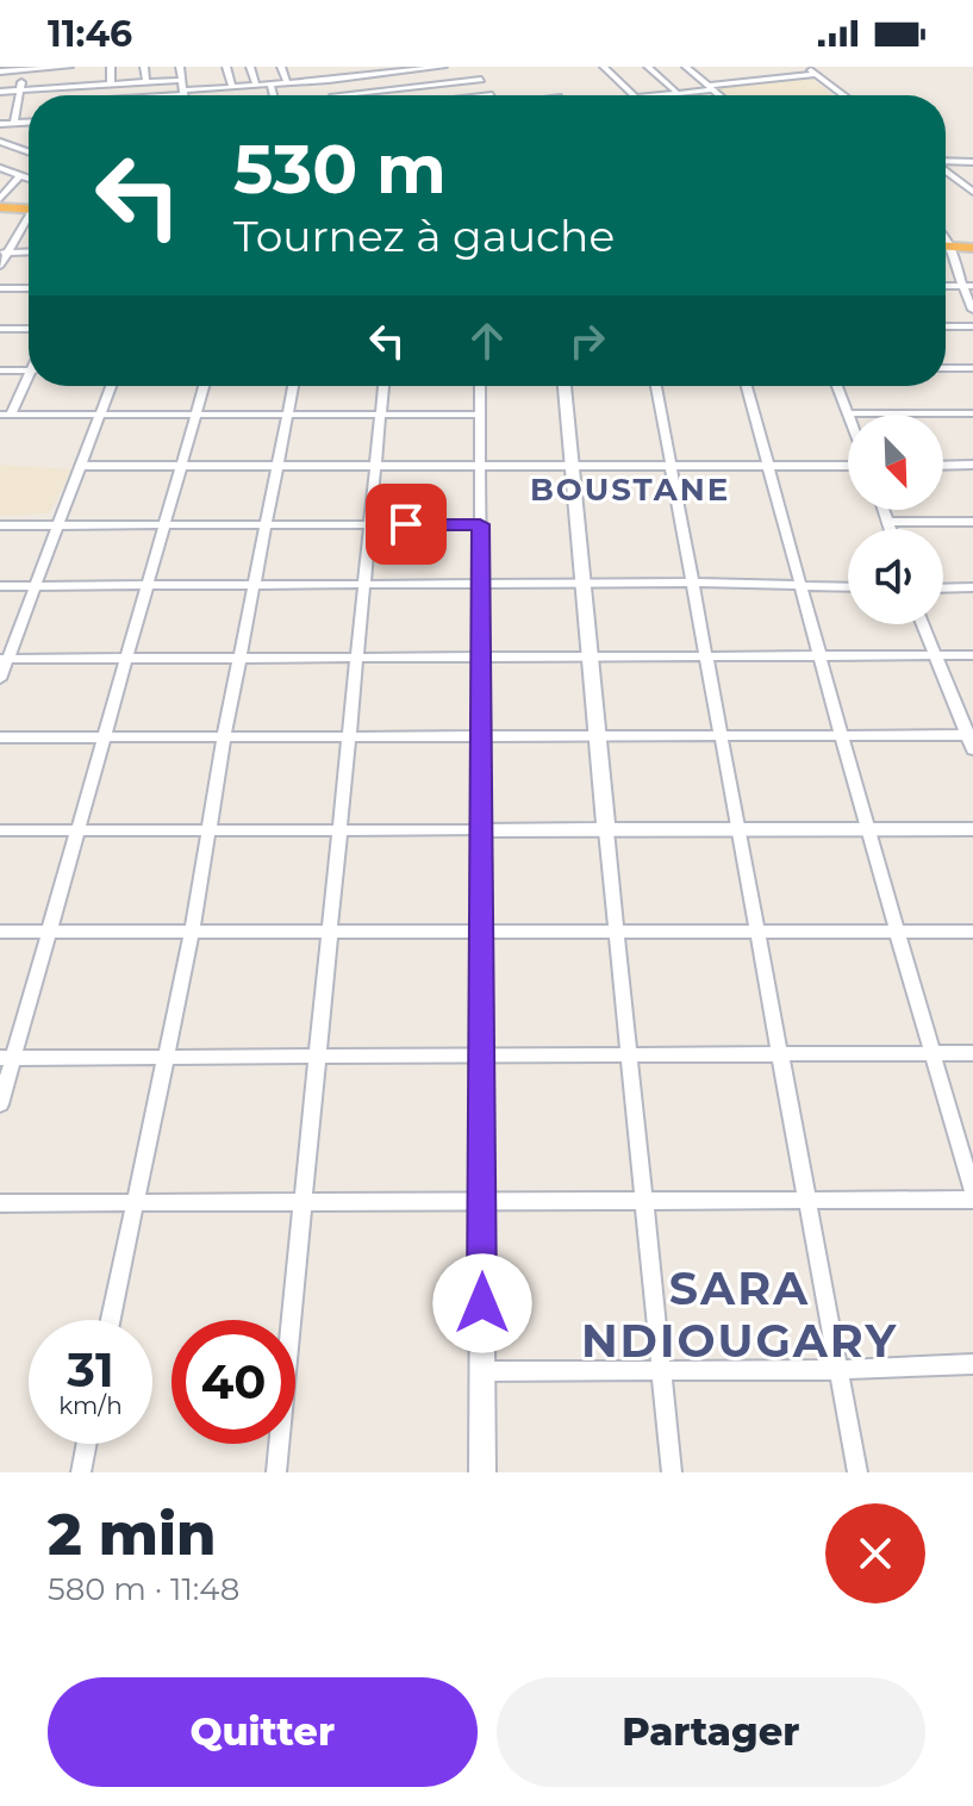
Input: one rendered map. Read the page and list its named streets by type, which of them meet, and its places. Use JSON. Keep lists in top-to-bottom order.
{
  "districts": ["BOUSTANE", "SARA NDIOUGARY"],
  "north": "bottom right",
  "page": {
    "status": "11:46",
    "turn": ["530 m", "Tournez à gauche"],
    "speed": "31 km/h",
    "limit": "40",
    "heading": ["2 min", "580 m · 11:48"],
    "buttons": ["Quitter", "Partager"]
  }
}
